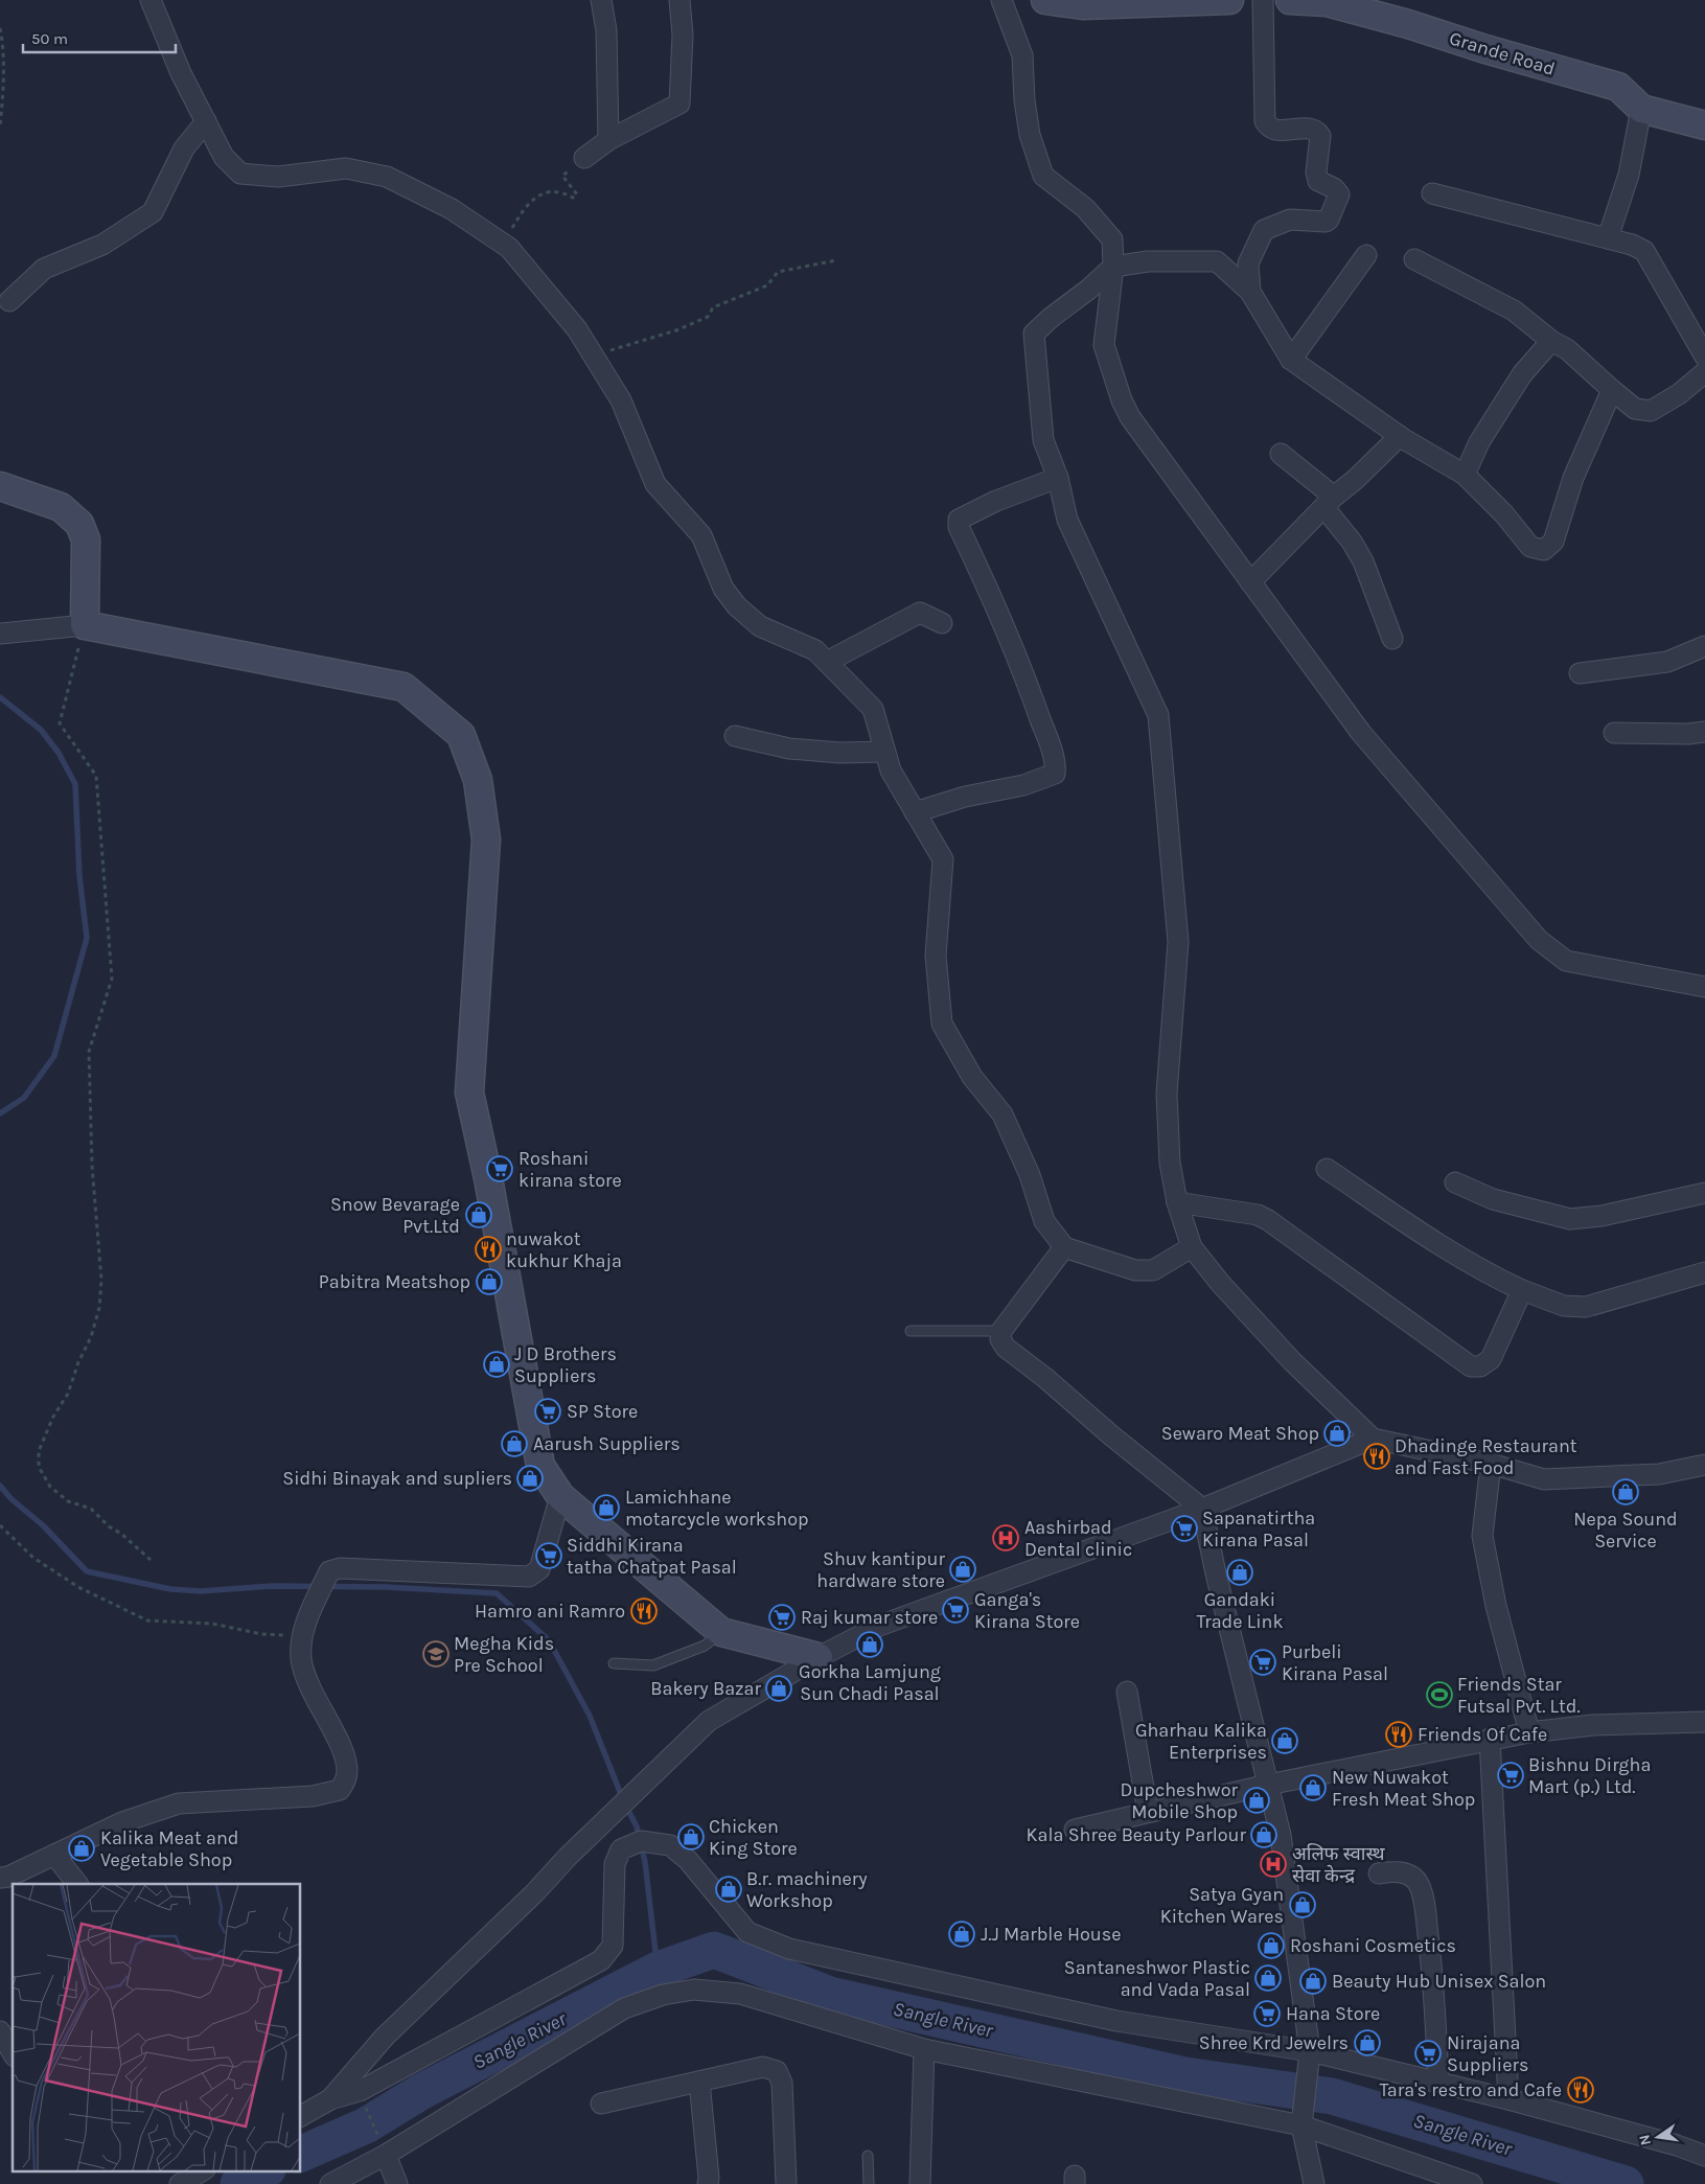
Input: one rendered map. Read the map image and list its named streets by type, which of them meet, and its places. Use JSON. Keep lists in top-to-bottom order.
{
  "streets": {
    "street": ["Grande Road"]
  },
  "water": ["Sangle River"],
  "places": {
    "supermarket": [
      "Roshani kirana store",
      "SP Store",
      "Sapanatirtha Kirana Pasal",
      "Siddhi Kirana tatha Chatpat Pasal",
      "Ganga's Kirana Store",
      "Raj kumar store",
      "Purbeli Kirana Pasal",
      "Bishnu Dirgha Mart (p.) Ltd.",
      "Hana Store",
      "Nirajana Suppliers"
    ],
    "shop": [
      "Snow Bevarage Pvt.Ltd",
      "Pabitra Meatshop",
      "J D Brothers Suppliers",
      "Sewaro Meat Shop",
      "Aarush Suppliers",
      "Sidhi Binayak and supliers",
      "Nepa Sound Service",
      "Lamichhane motarcycle workshop",
      "Shuv kantipur hardware store",
      "Gandaki Trade Link",
      "Gorkha Lamjung Sun Chadi Pasal",
      "Bakery Bazar",
      "Gharhau Kalika Enterprises",
      "New Nuwakot Fresh Meat Shop",
      "Dupcheshwor Mobile Shop",
      "Kala Shree Beauty Parlour",
      "Chicken King Store",
      "Kalika Meat and Vegetable Shop",
      "B.r. machinery Workshop",
      "Satya Gyan Kitchen Wares",
      "J.J Marble House",
      "Roshani Cosmetics",
      "Santaneshwor Plastic and Vada Pasal",
      "Beauty Hub Unisex Salon",
      "Shree Krd Jewelrs"
    ],
    "restaurant": [
      "nuwakot kukhur Khaja",
      "Dhadinge Restaurant and Fast Food",
      "Hamro ani Ramro",
      "Friends Of Cafe",
      "Tara's restro and Cafe"
    ],
    "hospital": ["Aashirbad Dental clinic", "अलिफ स्वास्थ सेवा केन्द्र"],
    "school or university": ["Megha Kids Pre School"],
    "sports": ["Friends Star Futsal Pvt. Ltd."]
  },
  "scale_bar": "50 m",
  "north": "left"
}
